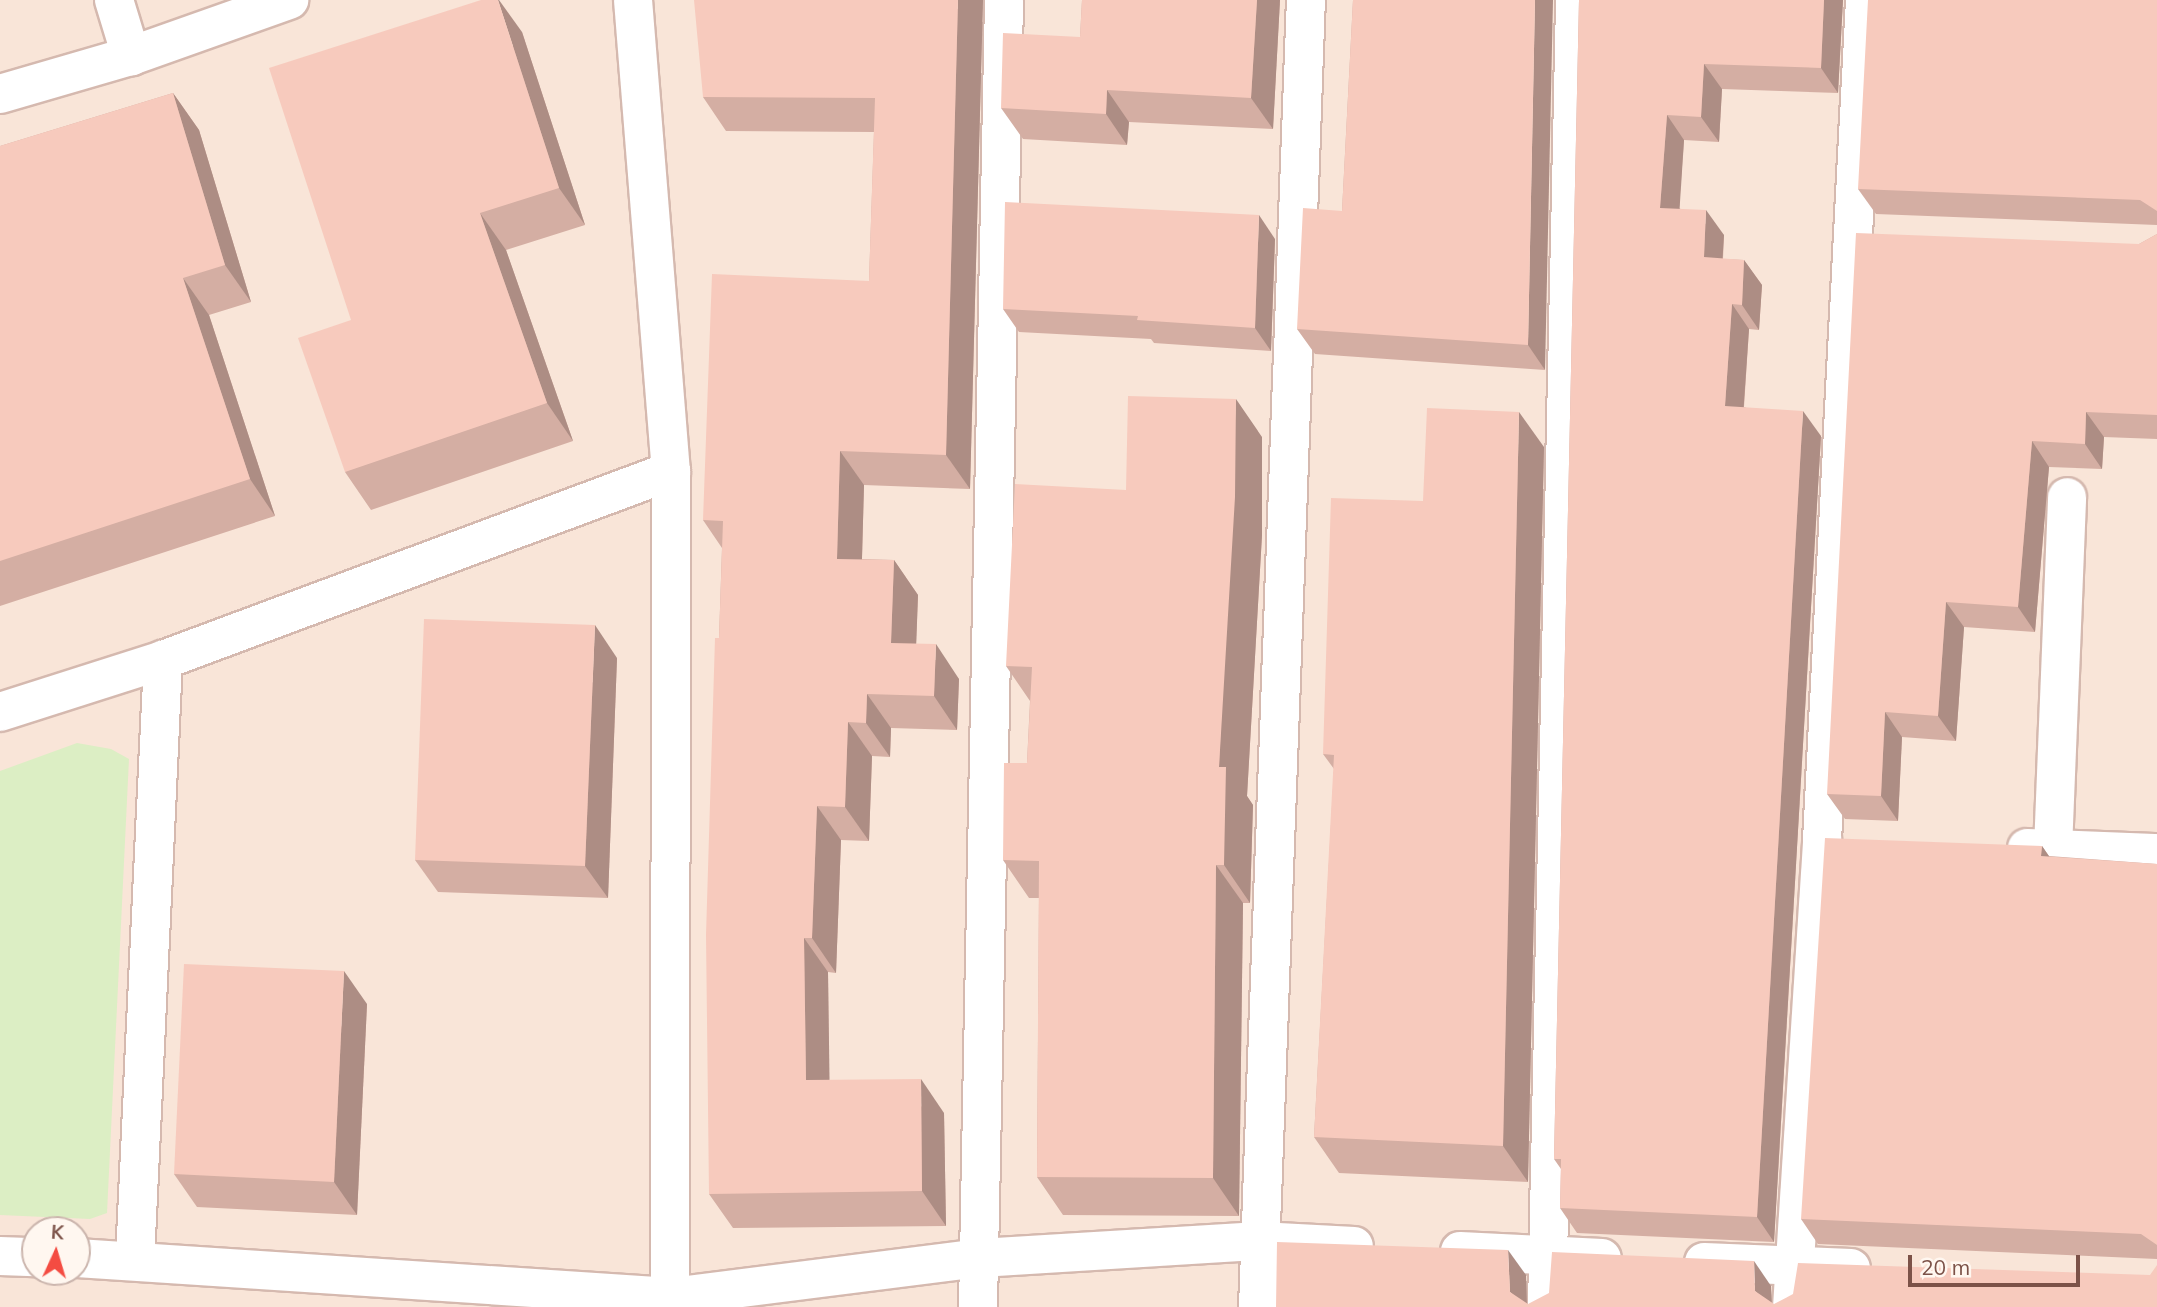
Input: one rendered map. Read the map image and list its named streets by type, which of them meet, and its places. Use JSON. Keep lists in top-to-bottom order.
{
  "scale_bar": "20 m",
  "north": "top"
}
